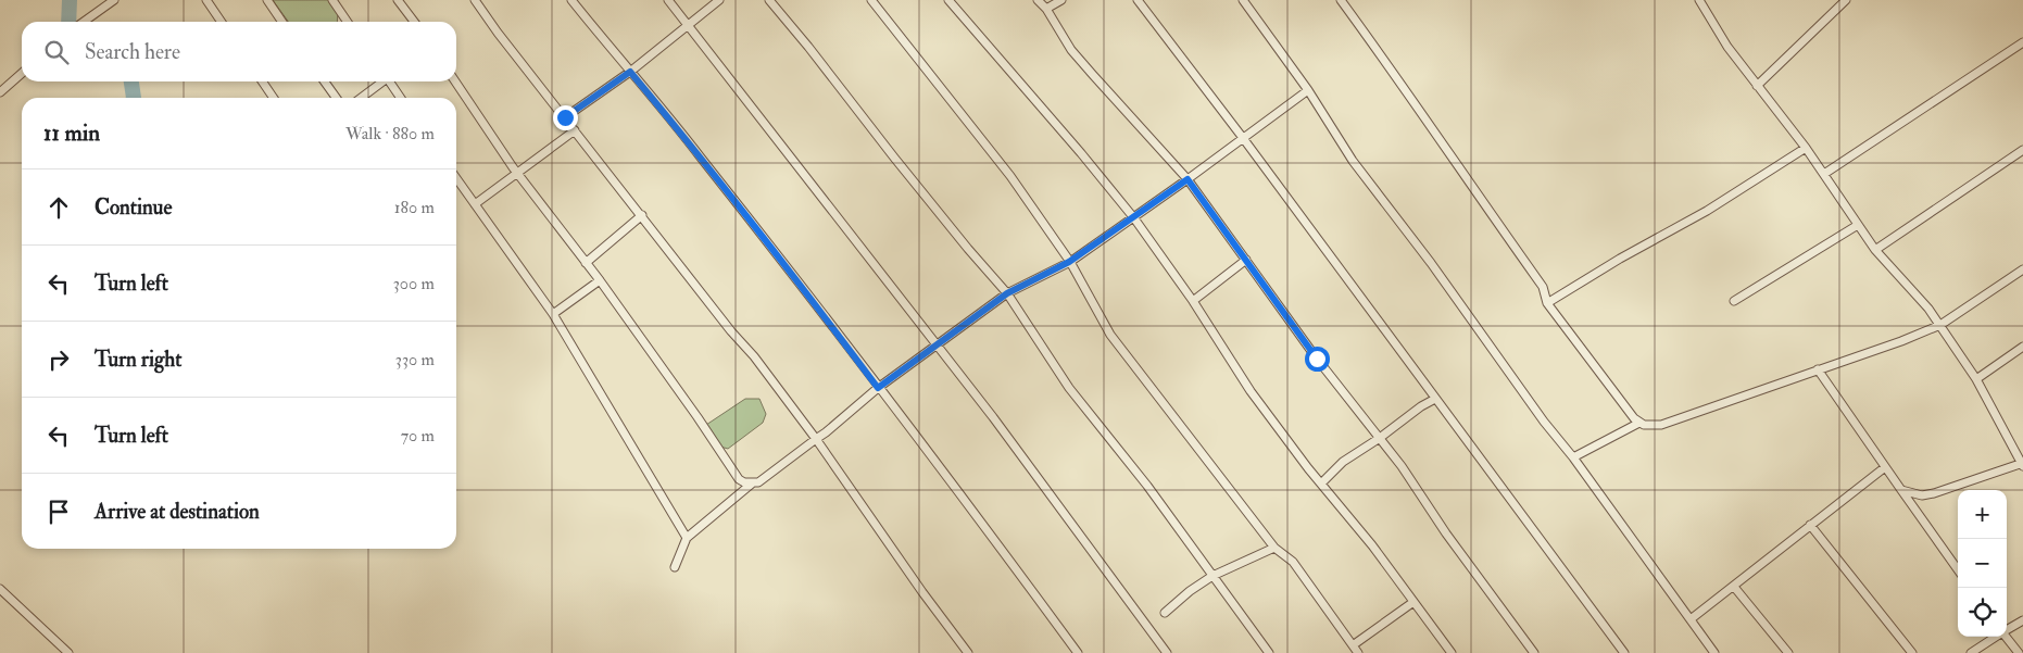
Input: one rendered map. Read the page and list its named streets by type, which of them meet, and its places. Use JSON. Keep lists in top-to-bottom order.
{
  "page": {
    "search": "Search here",
    "heading": ["11 min", "Walk · 880 m"],
    "list": [
      ["Continue", "180 m"],
      ["Turn left", "300 m"],
      ["Turn right", "330 m"],
      ["Turn left", "70 m"],
      "Arrive at destination"
    ],
    "map_buttons": ["+", "−"]
  }
}
